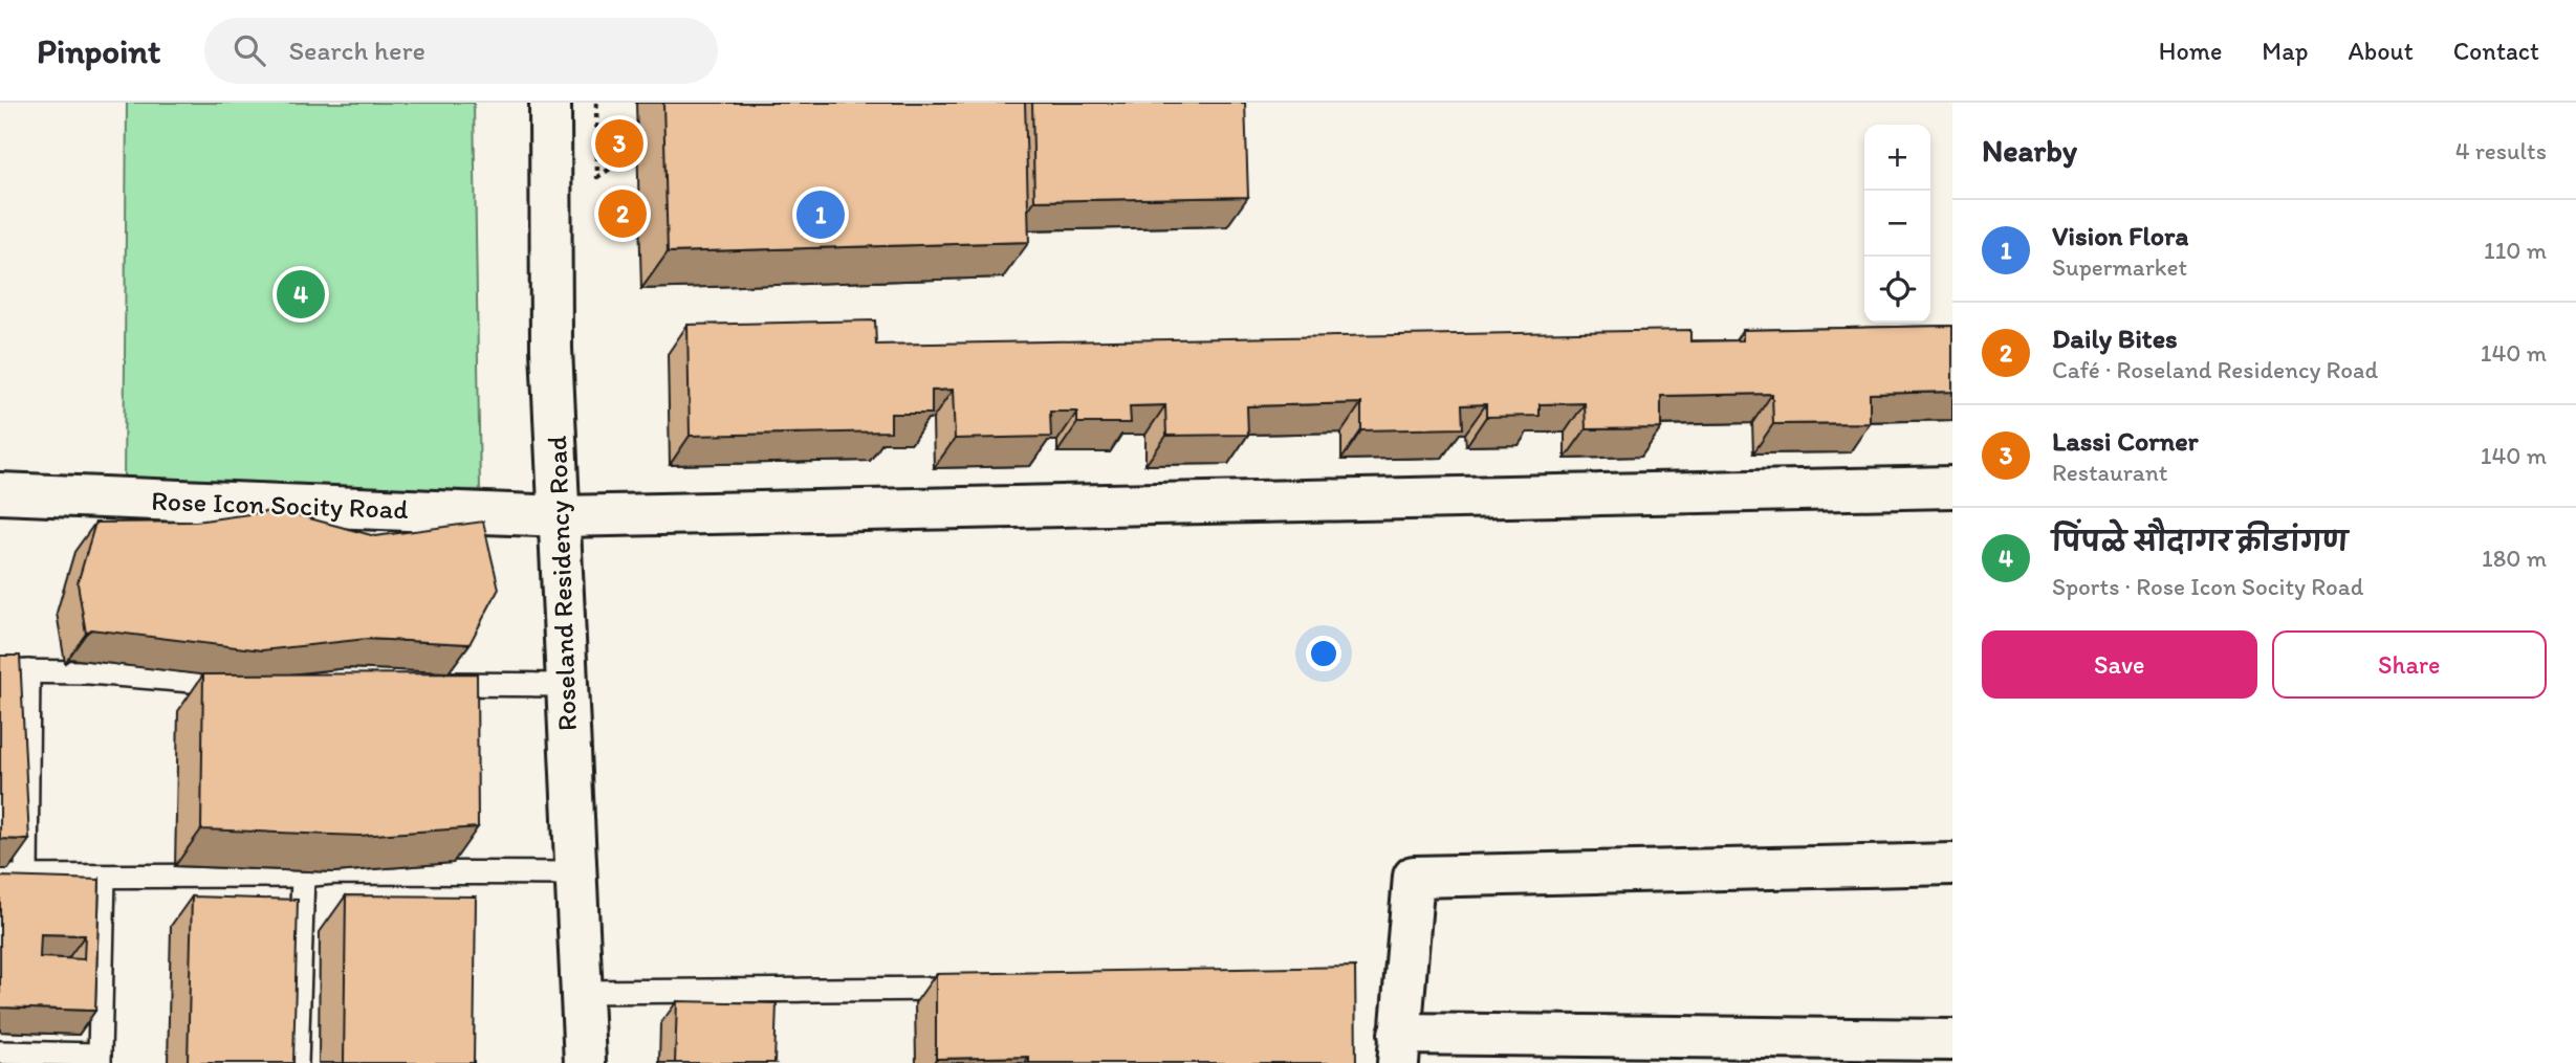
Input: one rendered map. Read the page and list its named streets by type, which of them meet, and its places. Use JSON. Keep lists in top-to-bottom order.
{
  "streets": {
    "street": ["Rose Icon Socity Road", "Roseland Residency Road"]
  },
  "crossings": [
    ["Rose Icon Socity Road", "Roseland Residency Road"]
  ],
  "page": {
    "header": "Pinpoint",
    "search": "Search here",
    "nav": [
      "Home",
      "Map",
      "About",
      "Contact"
    ],
    "heading": ["Nearby", "4 results"],
    "pins": [
      "3",
      "2",
      "1",
      "4"
    ],
    "map_buttons": ["+", "−"],
    "list": [
      {
        "mark": "1",
        "name": "Vision Flora",
        "note": "Supermarket",
        "value": "110 m"
      },
      {
        "mark": "2",
        "name": "Daily Bites",
        "note": "Café · Roseland Residency Road",
        "value": "140 m"
      },
      {
        "mark": "3",
        "name": "Lassi Corner",
        "note": "Restaurant",
        "value": "140 m"
      },
      {
        "mark": "4",
        "name": "पिंपळे सौदागर क्रीडांगण",
        "note": "Sports · Rose Icon Socity Road",
        "value": "180 m"
      }
    ],
    "buttons": ["Save", "Share"]
  }
}
